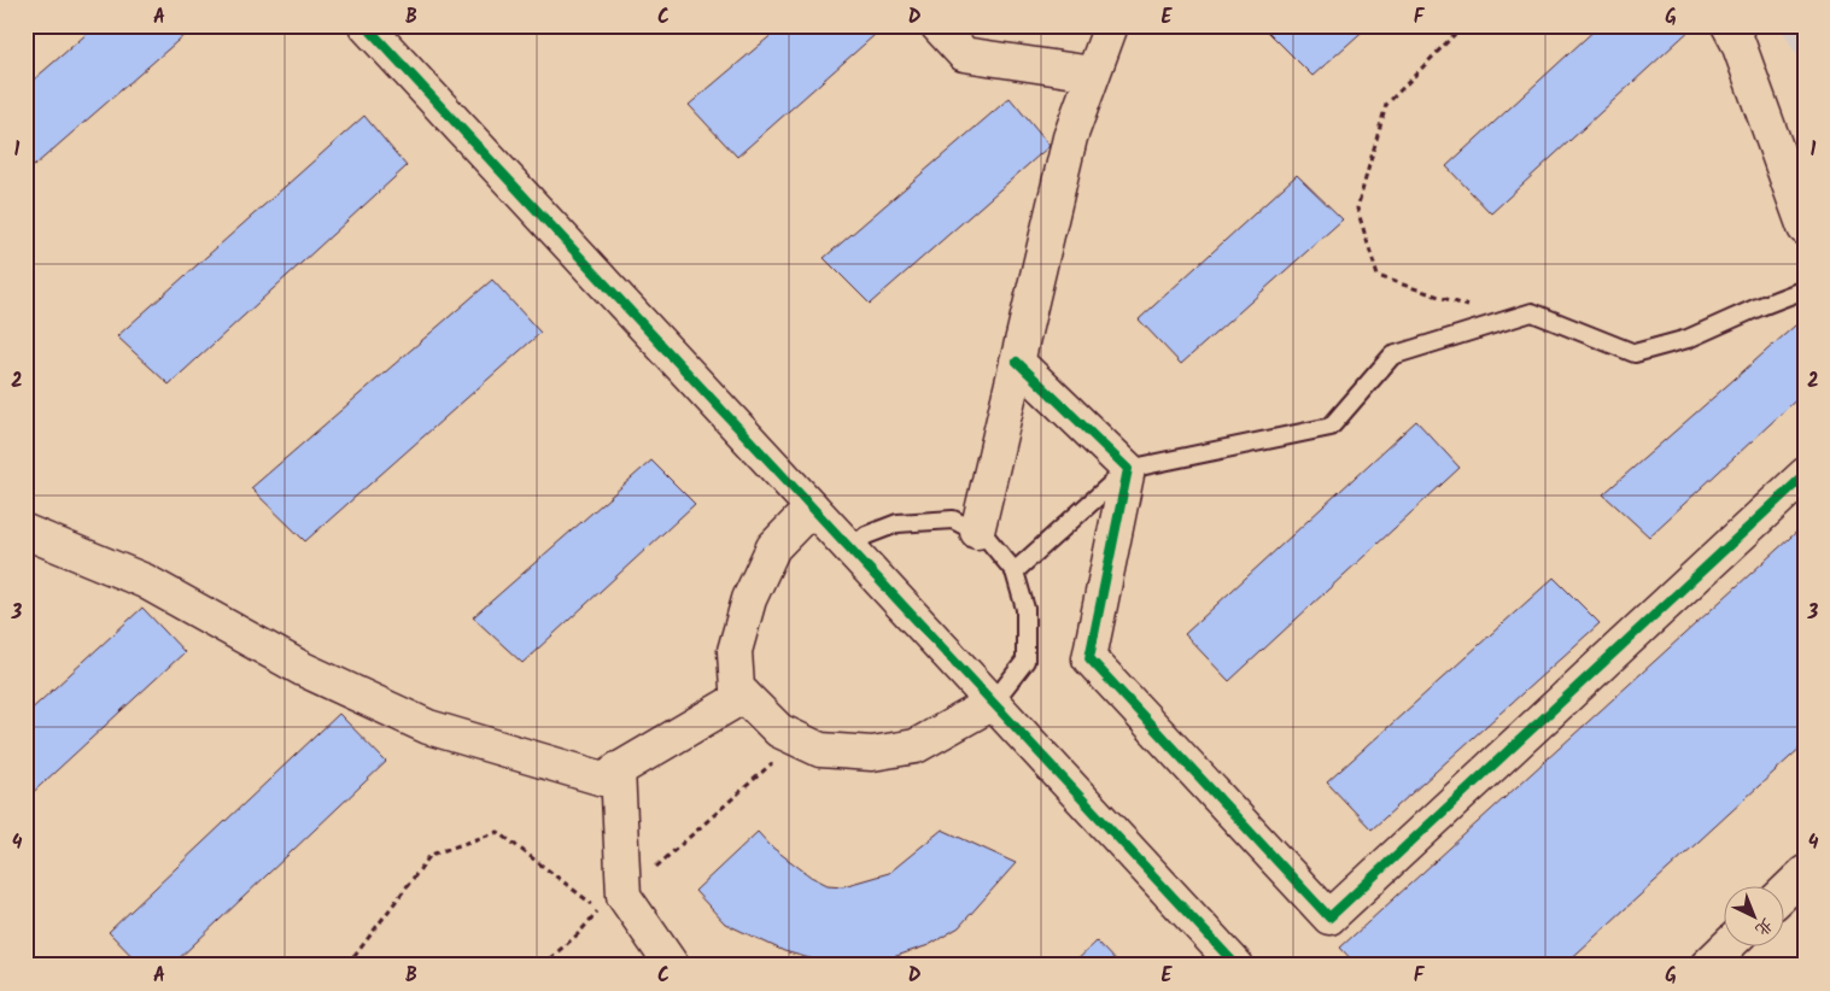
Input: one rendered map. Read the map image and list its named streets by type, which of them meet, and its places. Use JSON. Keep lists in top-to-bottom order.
{
  "north": "bottom right",
  "grid": {
    "columns": [
      "A",
      "B",
      "C",
      "D",
      "E",
      "F",
      "G"
    ],
    "rows": [
      "1",
      "2",
      "3",
      "4"
    ]
  }
}
